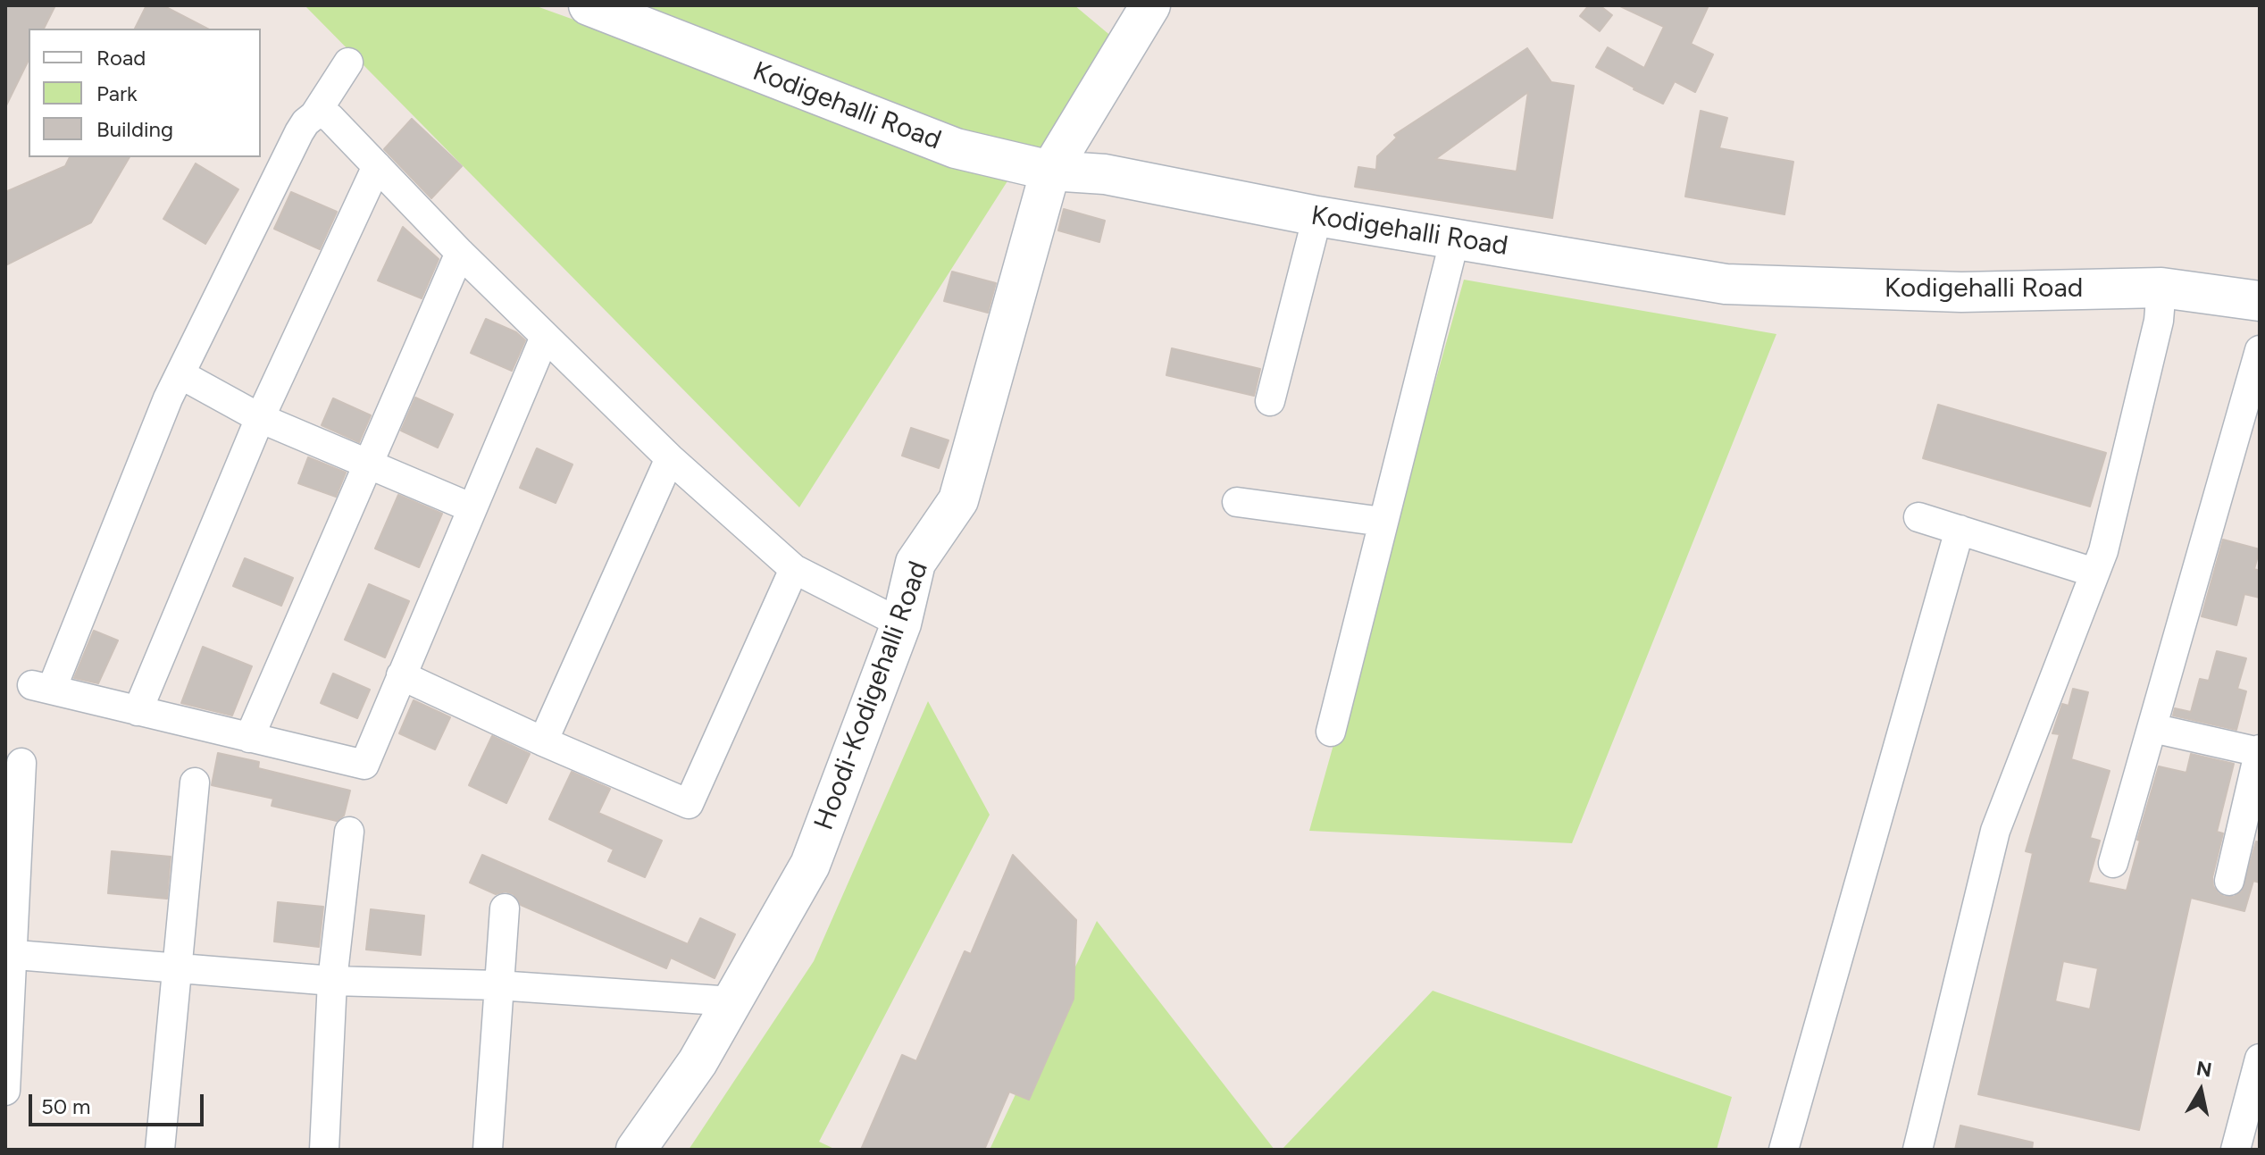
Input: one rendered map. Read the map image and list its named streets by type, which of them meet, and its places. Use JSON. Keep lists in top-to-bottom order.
{
  "streets": {
    "street": ["Kodigehalli Road", "Hoodi-Kodigehalli Road"]
  },
  "crossings": [
    ["Kodigehalli Road", "Hoodi-Kodigehalli Road"]
  ],
  "legend": ["Road", "Park", "Building"],
  "scale_bar": "50 m",
  "north": "top"
}
